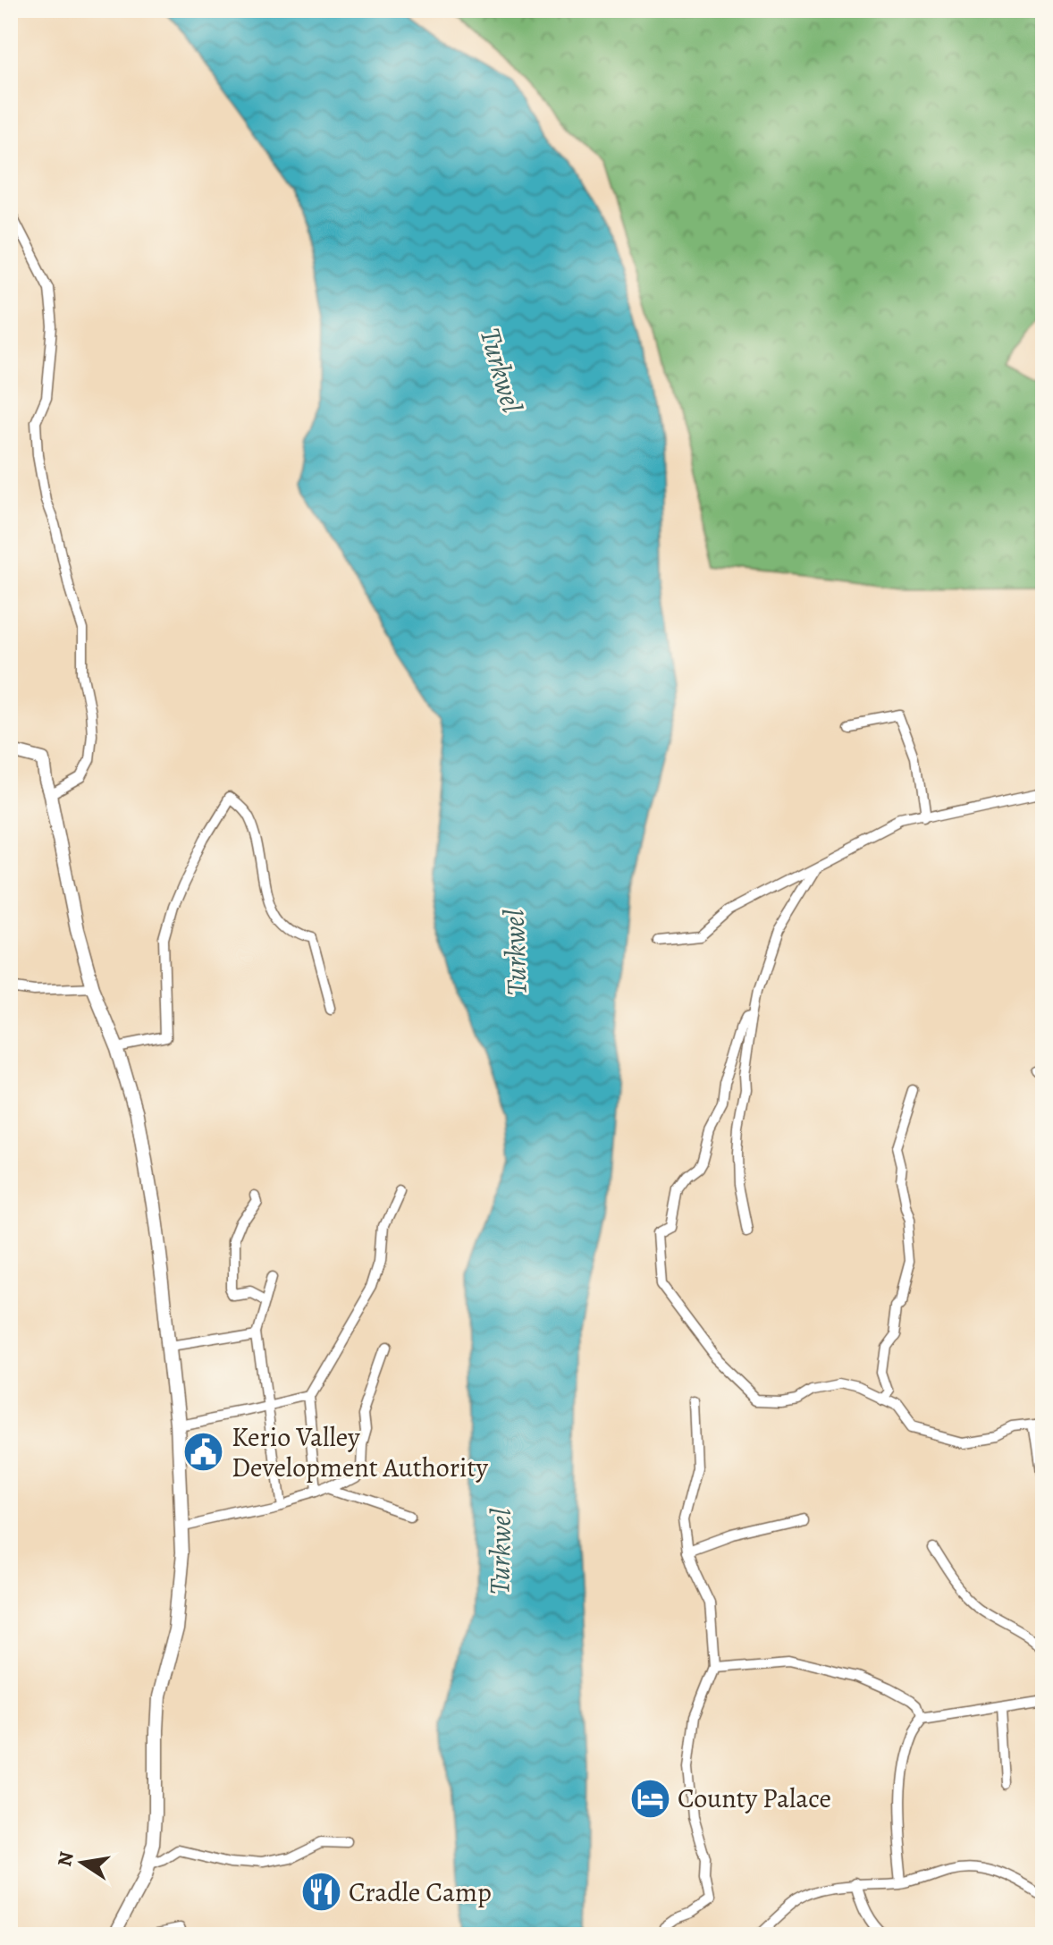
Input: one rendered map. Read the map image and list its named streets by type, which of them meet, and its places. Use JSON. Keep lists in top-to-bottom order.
{
  "water": ["Turkwel"],
  "places": {
    "public building": ["Kerio Valley Development Authority"],
    "hotel": ["County Palace"],
    "restaurant": ["Cradle Camp"]
  },
  "north": "left"
}
